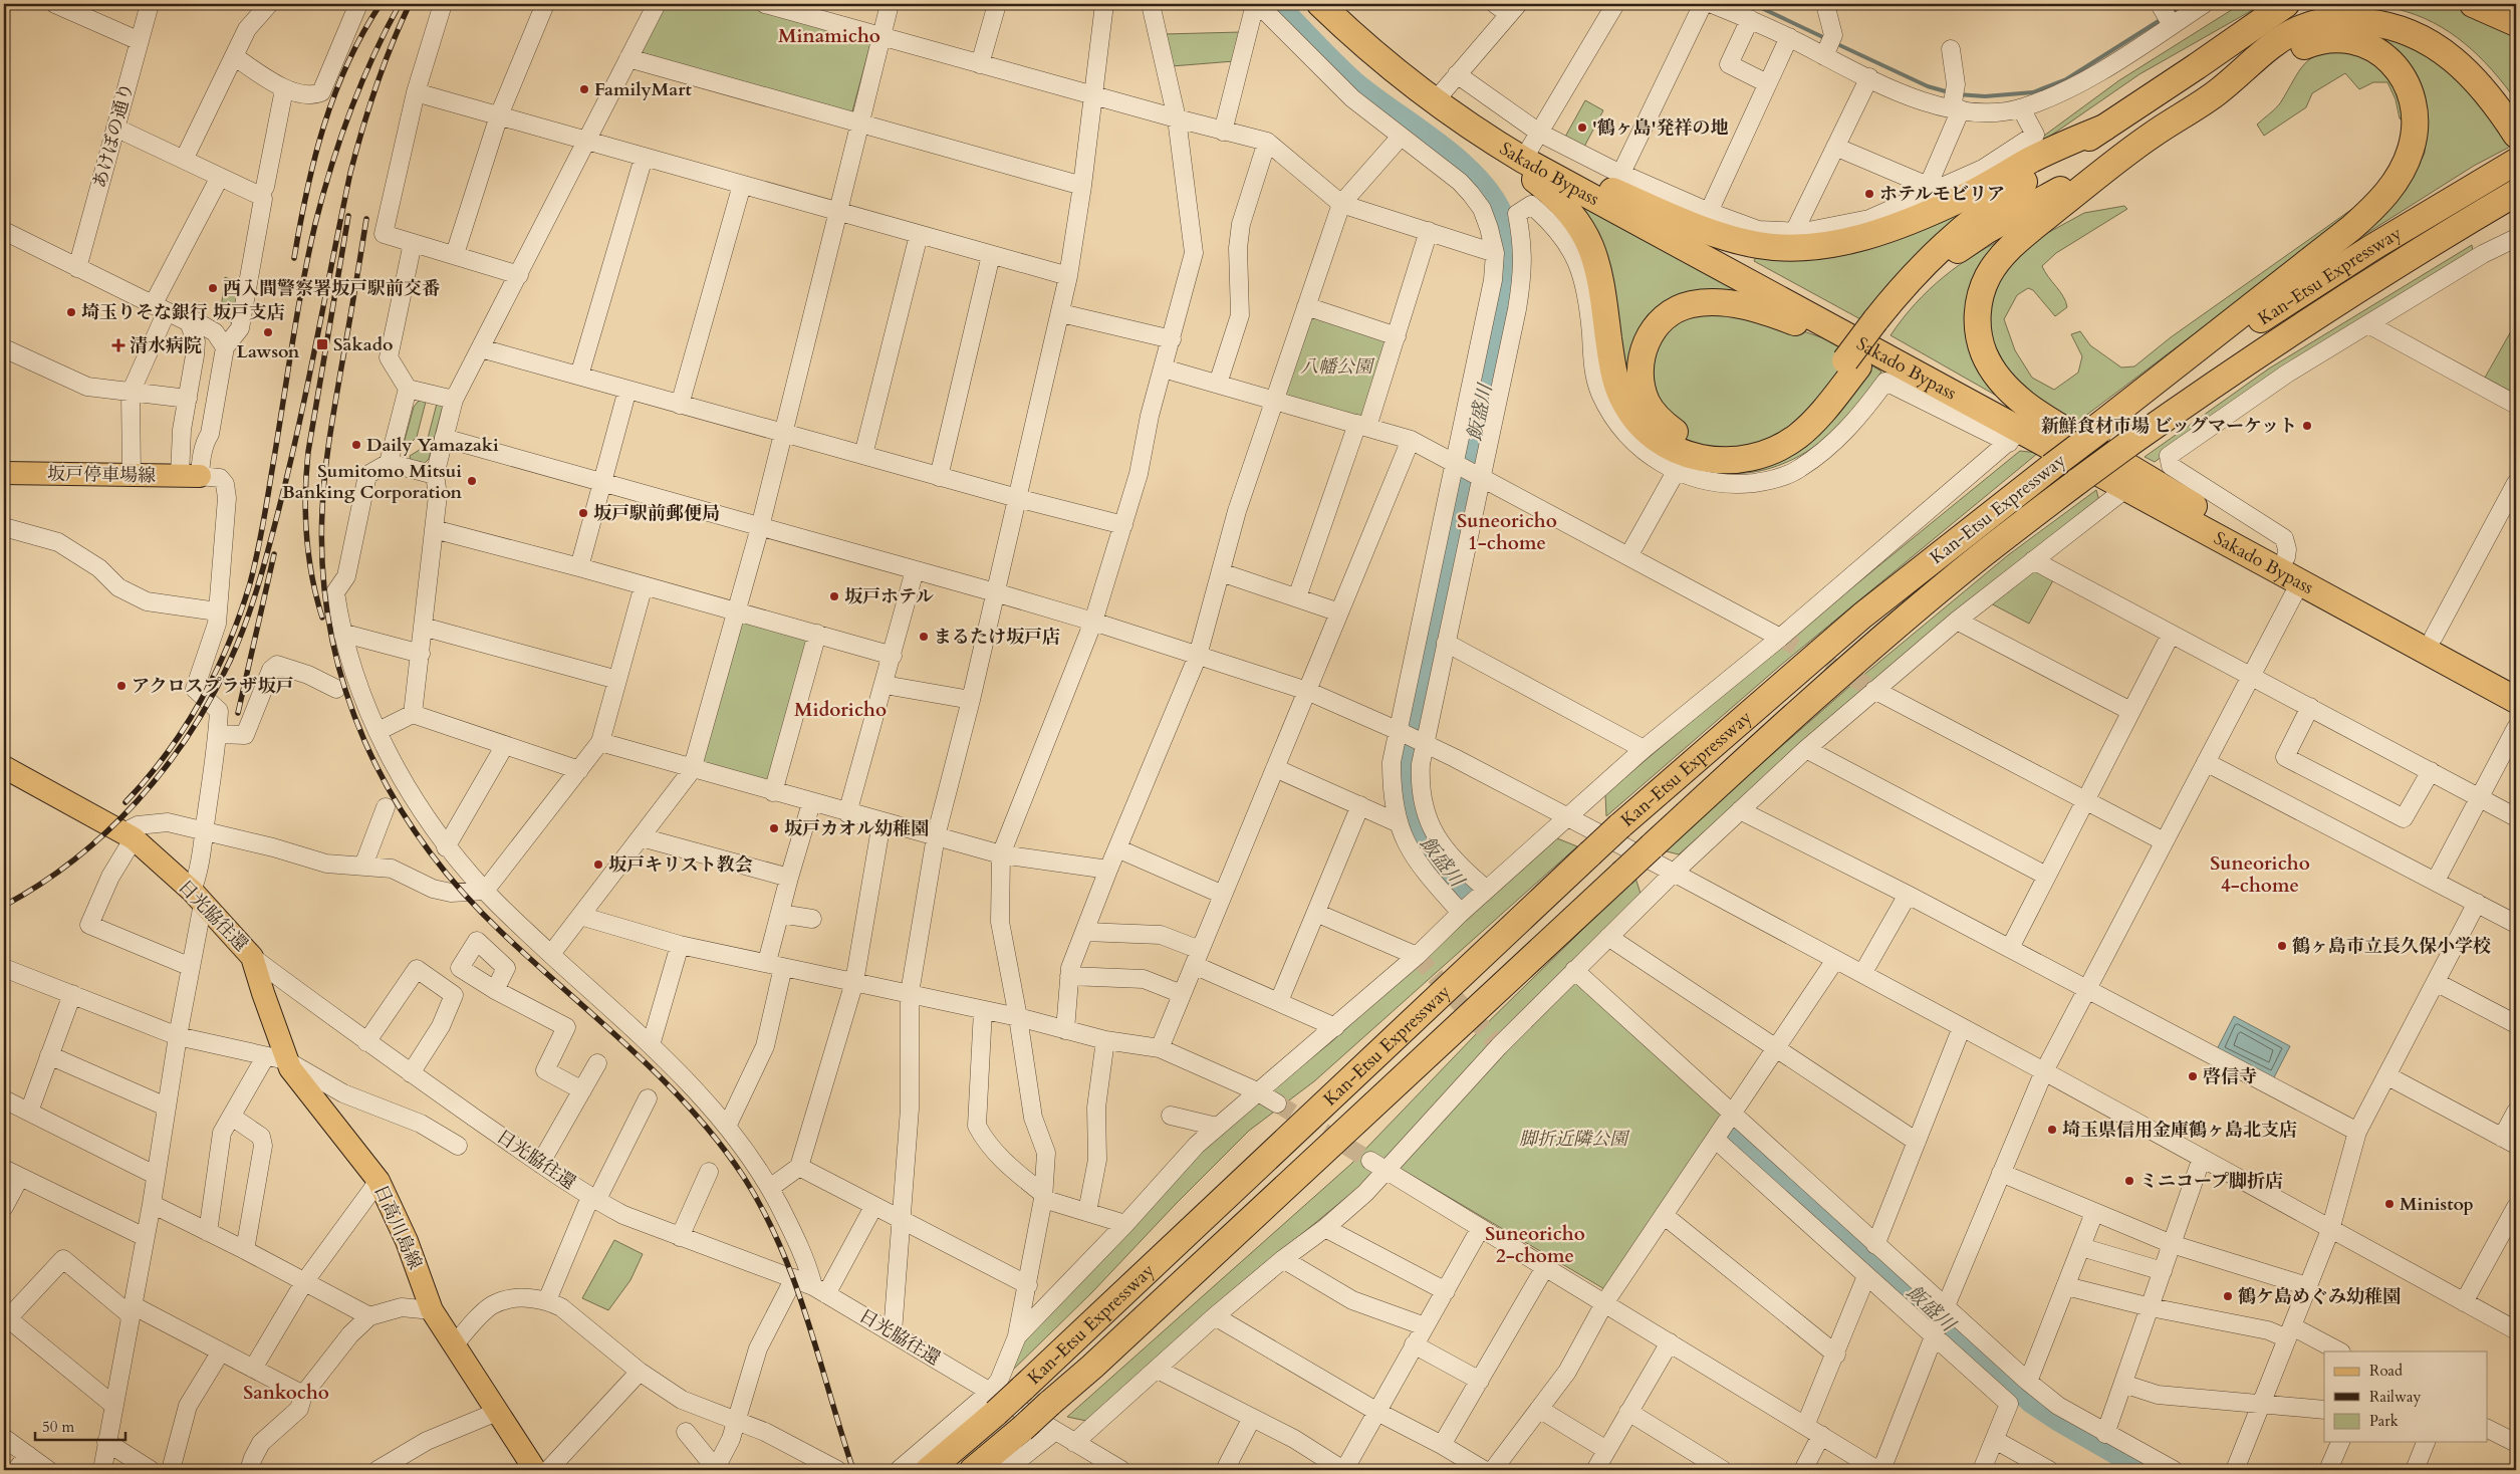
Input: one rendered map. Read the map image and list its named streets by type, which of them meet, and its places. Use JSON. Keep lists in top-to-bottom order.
{
  "streets": {
    "highway": ["Sakado Bypass", "Kan-Etsu Expressway"],
    "main road": ["坂戸停車場線", "日光脇往還", "日高川島線"],
    "street": ["あけぼの通り"]
  },
  "crossings": [
    ["日光脇往還", "日高川島線"]
  ],
  "districts": [
    "Minamicho",
    "Suneoricho 1-chome",
    "Midoricho",
    "Suneoricho 4-chome",
    "Suneoricho 2-chome",
    "Sankocho"
  ],
  "water": ["飯盛川"],
  "parks": ["八幡公園", "脚折近隣公園"],
  "places": {
    "other": [
      "FamilyMart",
      "'鶴ヶ島'発祥の地",
      "ホテルモビリア",
      "西入間警察署坂戸駅前交番",
      "埼玉りそな銀行 坂戸支店",
      "Lawson",
      "新鮮食材市場 ビッグマーケット",
      "Daily Yamazaki",
      "Sumitomo Mitsui Banking Corporation",
      "坂戸駅前郵便局",
      "坂戸ホテル",
      "まるたけ坂戸店",
      "アクロスプラザ坂戸",
      "坂戸カオル幼稚園",
      "坂戸キリスト教会",
      "鶴ヶ島市立長久保小学校",
      "啓信寺",
      "埼玉県信用金庫鶴ヶ島北支店",
      "ミニコープ脚折店",
      "Ministop",
      "鶴ケ島めぐみ幼稚園"
    ],
    "transit": ["Sakado"],
    "health": ["清水病院"]
  },
  "legend": ["Road", "Railway", "Park"],
  "scale_bar": "50 m"
}
